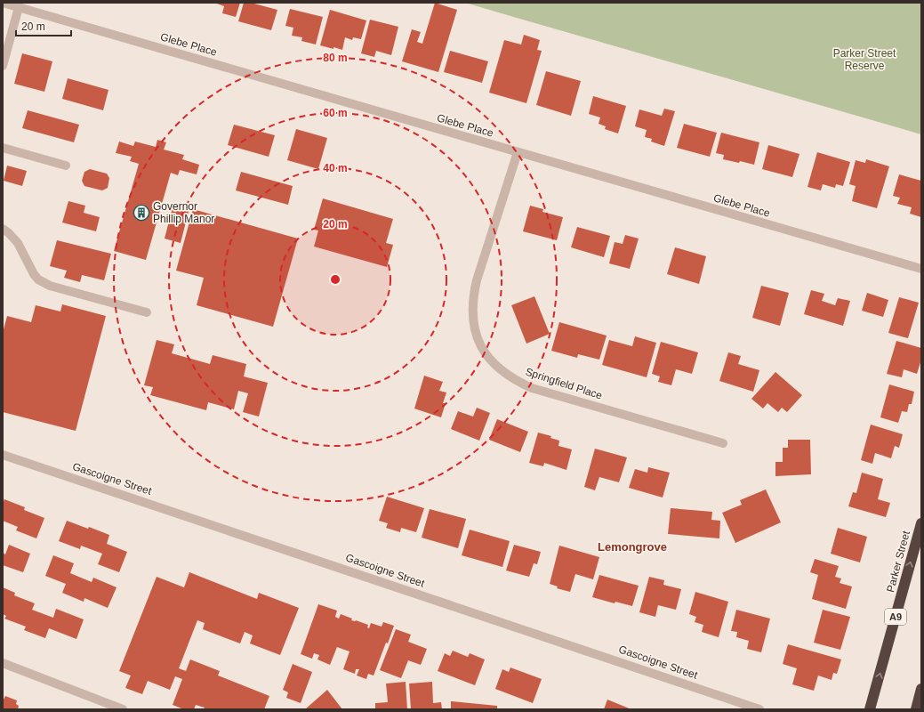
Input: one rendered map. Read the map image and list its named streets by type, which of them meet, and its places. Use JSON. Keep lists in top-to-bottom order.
{
  "streets": {
    "highway": ["Parker Street", "A9"],
    "street": ["Glebe Place", "Springfield Place", "Gascoigne Street"]
  },
  "crossings": [
    ["Glebe Place", "Springfield Place"]
  ],
  "one_way": ["Parker Street"],
  "districts": ["Lemongrove"],
  "parks": ["Parker Street Reserve"],
  "places": {
    "building": ["Governor Phillip Manor"]
  },
  "scale_bar": "20 m",
  "rings": [
    "80 m",
    "60 m",
    "40 m",
    "20 m"
  ]
}
